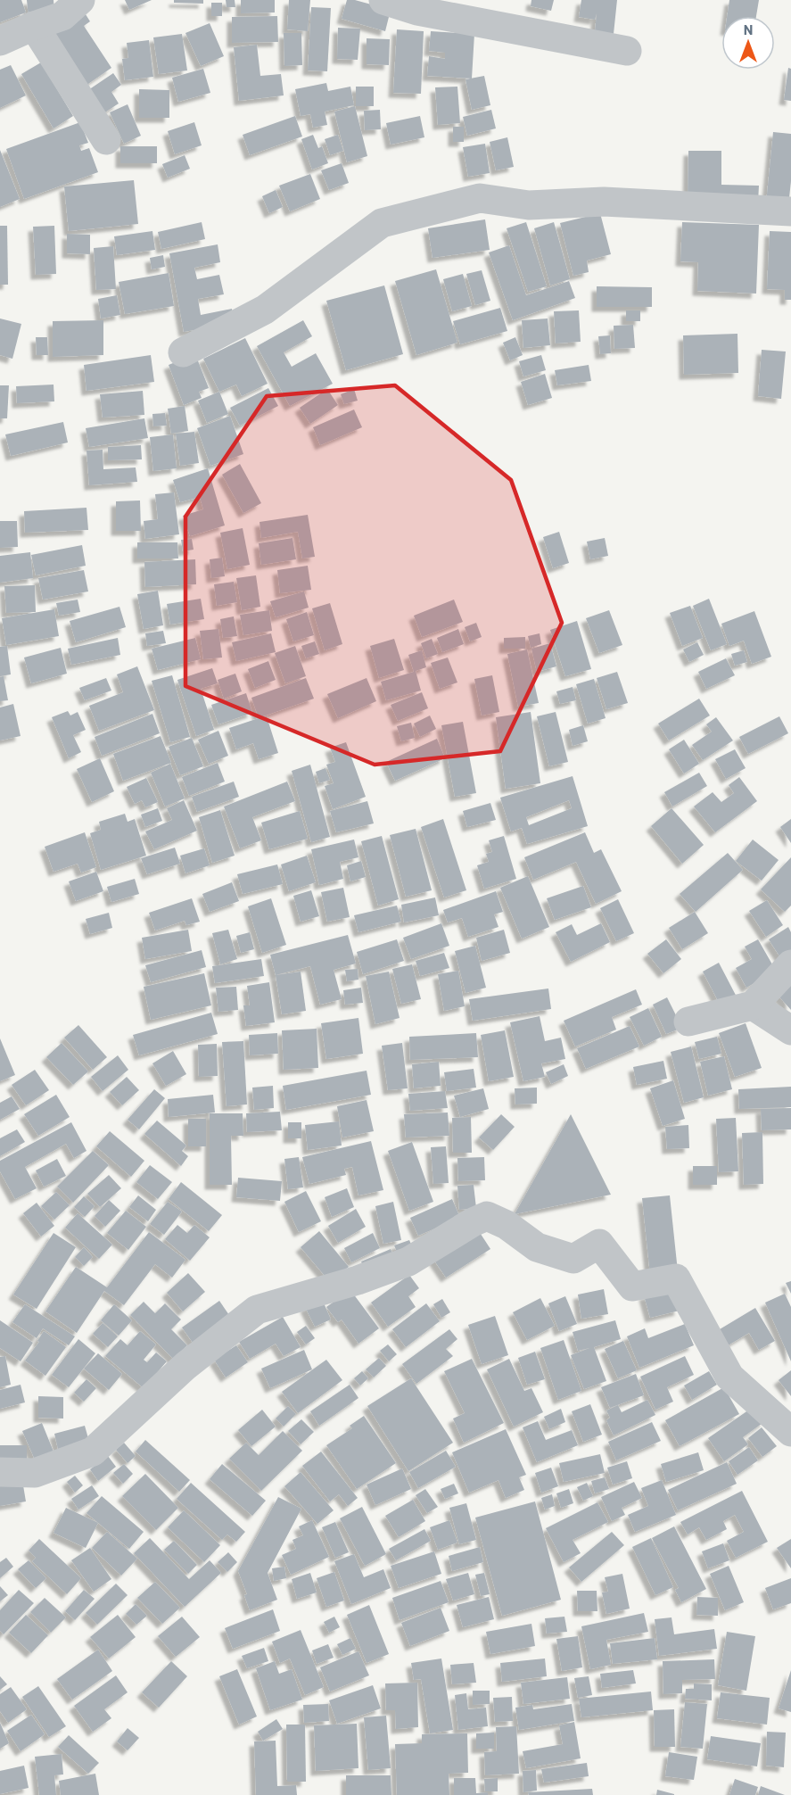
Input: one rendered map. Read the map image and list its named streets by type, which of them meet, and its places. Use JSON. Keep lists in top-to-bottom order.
{
  "north": "top"
}
